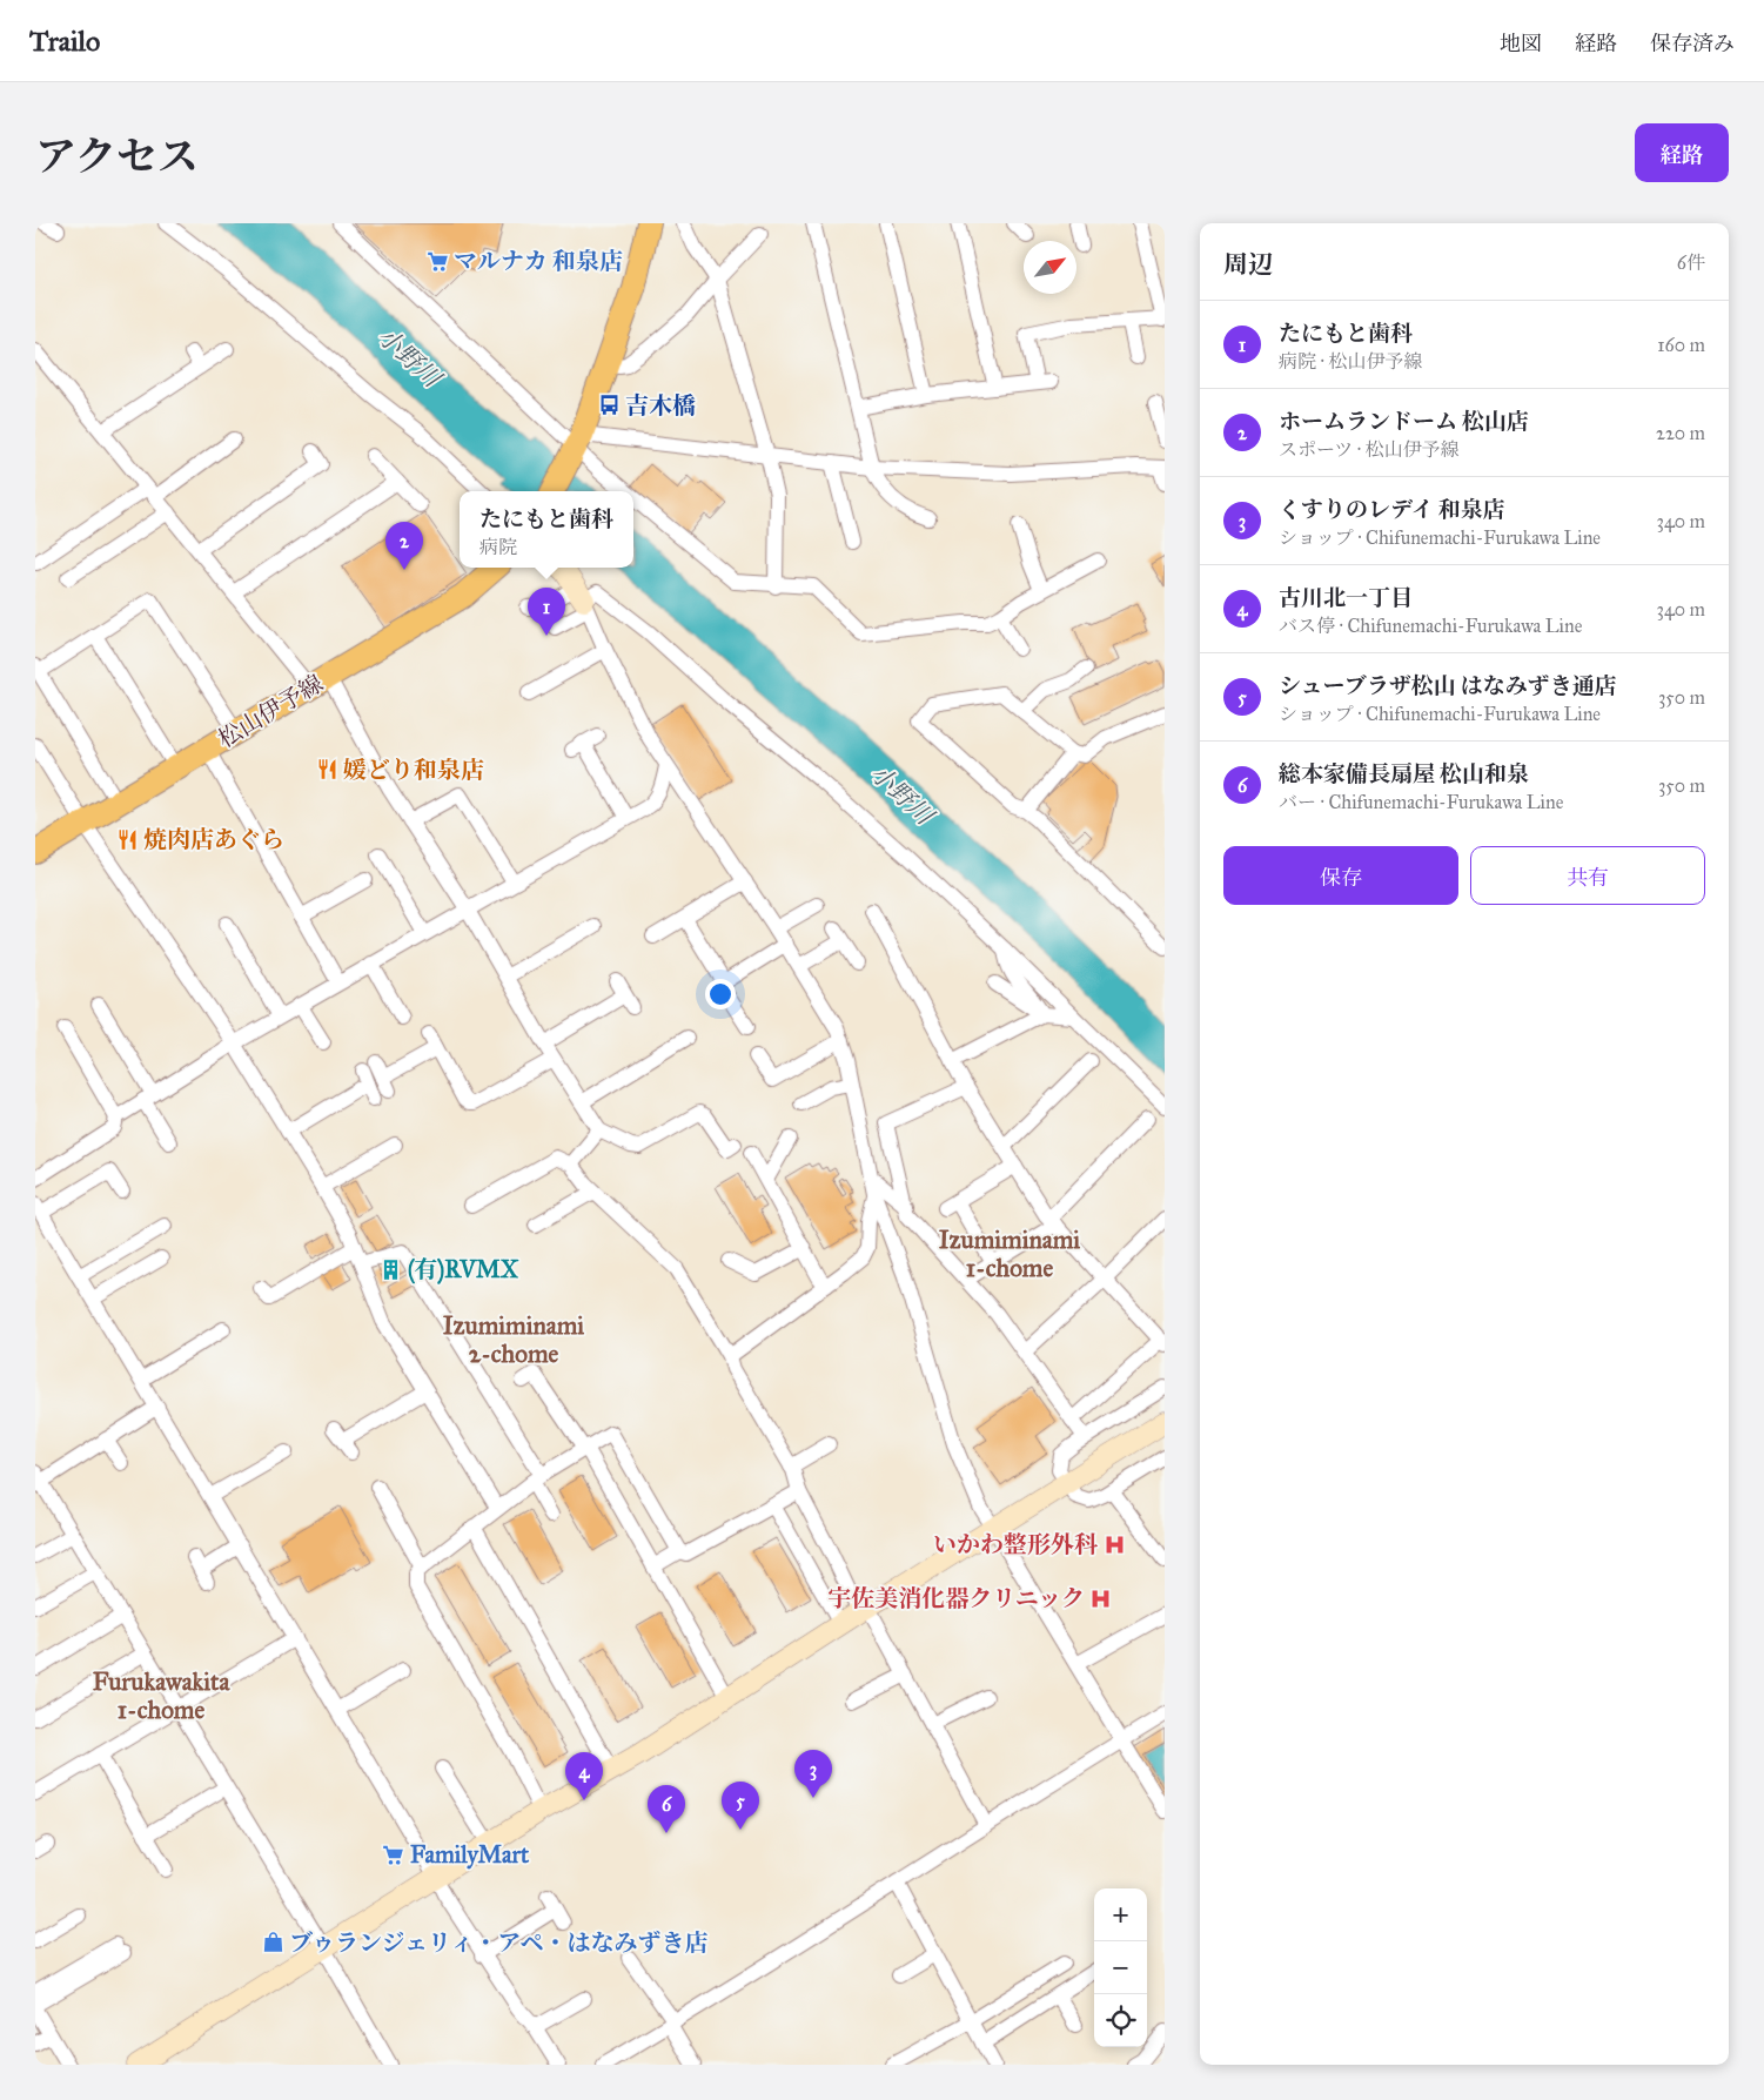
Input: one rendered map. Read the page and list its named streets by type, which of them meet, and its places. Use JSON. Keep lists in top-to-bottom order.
{
  "streets": {
    "main road": ["松山伊予線"]
  },
  "districts": ["Izumiminami 1-chome", "Izumiminami 2-chome", "Furukawakita 1-chome"],
  "water": ["小野川"],
  "places": {
    "supermarket": ["マルナカ 和泉店", "FamilyMart"],
    "bus stop": ["吉木橋"],
    "restaurant": ["媛どり和泉店", "焼肉店あぐら"],
    "building": ["(有)RVMX"],
    "hospital": ["いかわ整形外科", "宇佐美消化器クリニック"],
    "shop": ["ブゥランジェリィ・アペ・はなみずき店"]
  },
  "north": "top right",
  "page": {
    "header": "Trailo",
    "nav": ["地図", "経路", "保存済み"],
    "title": "アクセス",
    "buttons": [
      "経路",
      ["保存", "共有"]
    ],
    "heading": ["周辺", "6件"],
    "list": [
      {
        "mark": "1",
        "name": "たにもと歯科",
        "note": "病院 · 松山伊予線",
        "value": "160 m"
      },
      {
        "mark": "2",
        "name": "ホームランドーム 松山店",
        "note": "スポーツ · 松山伊予線",
        "value": "220 m"
      },
      {
        "mark": "3",
        "name": "くすりのレデイ 和泉店",
        "note": "ショップ · Chifunemachi-Furukawa Line",
        "value": "340 m"
      },
      {
        "mark": "4",
        "name": "古川北一丁目",
        "note": "バス停 · Chifunemachi-Furukawa Line",
        "value": "340 m"
      },
      {
        "mark": "5",
        "name": "シューブラザ松山 はなみずき通店",
        "note": "ショップ · Chifunemachi-Furukawa Line",
        "value": "350 m"
      },
      {
        "mark": "6",
        "name": "総本家備長扇屋 松山和泉",
        "note": "バー · Chifunemachi-Furukawa Line",
        "value": "350 m"
      }
    ],
    "popup": ["たにもと歯科", "病院"],
    "pins": [
      "2",
      "1",
      "3",
      "4",
      "5",
      "6"
    ],
    "map_buttons": ["+", "−"]
  }
}
